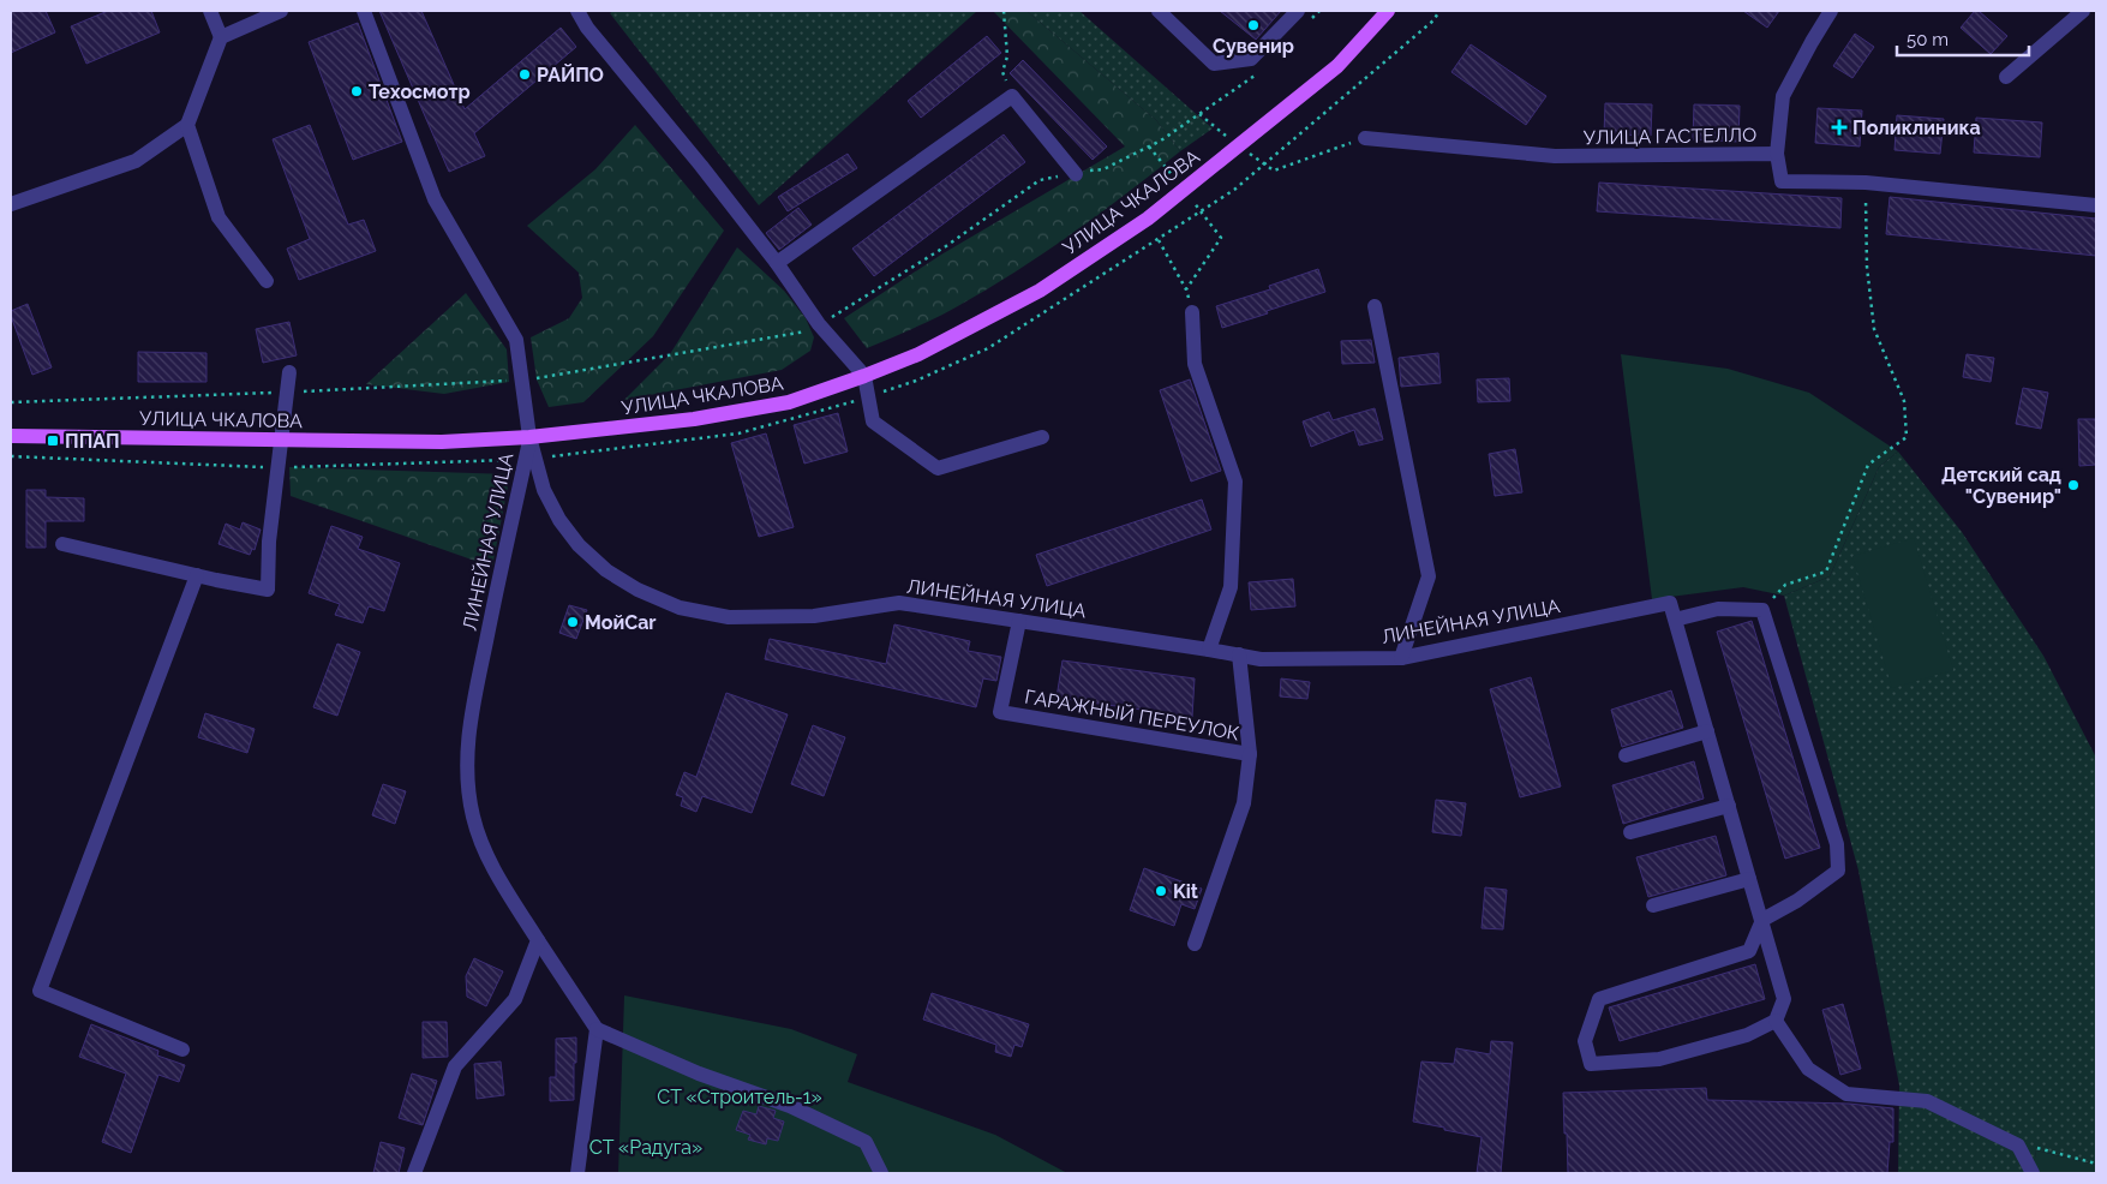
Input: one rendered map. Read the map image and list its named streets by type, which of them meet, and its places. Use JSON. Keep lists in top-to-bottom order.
{
  "streets": {
    "main road": ["УЛИЦА ЧКАЛОВА"],
    "street": ["УЛИЦА ГАСТЕЛЛО", "ЛИНЕЙНАЯ УЛИЦА", "ГАРАЖНЫЙ ПЕРЕУЛОК"]
  },
  "crossings": [
    ["УЛИЦА ЧКАЛОВА", "ЛИНЕЙНАЯ УЛИЦА"],
    ["ЛИНЕЙНАЯ УЛИЦА", "ГАРАЖНЫЙ ПЕРЕУЛОК"]
  ],
  "parks": ["СТ «Строитель-1»", "СТ «Радуга»"],
  "places": {
    "other": [
      "Сувенир",
      "РАЙПО",
      "Техосмотр",
      "Детский сад \"Сувенир\"",
      "МойCar",
      "Kit"
    ],
    "health": ["Поликлиника"],
    "transit": ["ППАП"]
  },
  "scale_bar": "50 m"
}
